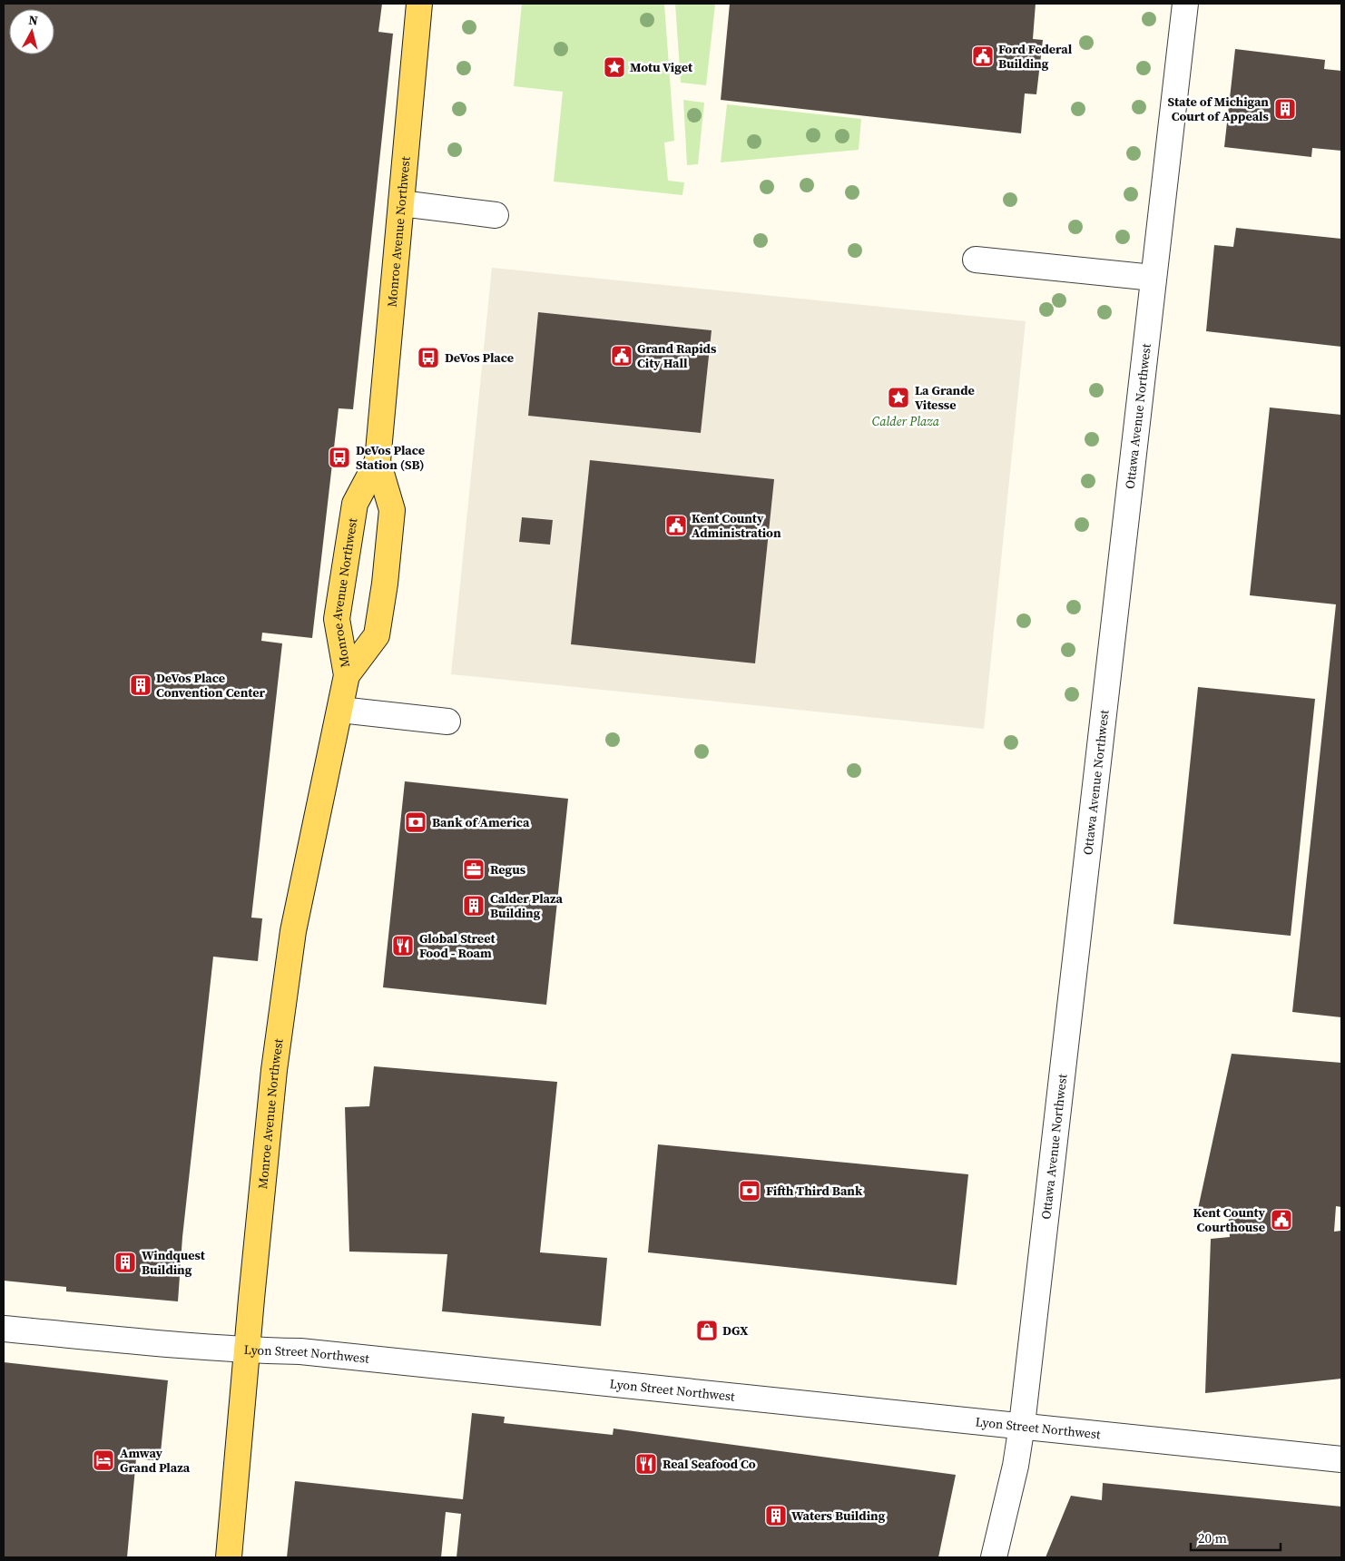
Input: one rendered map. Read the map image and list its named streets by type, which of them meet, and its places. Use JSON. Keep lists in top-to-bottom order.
{
  "streets": {
    "main road": ["Monroe Avenue Northwest"],
    "street": ["Ottawa Avenue Northwest", "Lyon Street Northwest"]
  },
  "crossings": [
    ["Monroe Avenue Northwest", "Lyon Street Northwest"],
    ["Ottawa Avenue Northwest", "Lyon Street Northwest"]
  ],
  "parks": ["Calder Plaza"],
  "places": {
    "public building": [
      "Ford Federal Building",
      "Grand Rapids City Hall",
      "Kent County Administration",
      "Kent County Courthouse"
    ],
    "place": ["Motu Viget", "La Grande Vitesse"],
    "building": [
      "State of Michigan Court of Appeals",
      "DeVos Place Convention Center",
      "Calder Plaza Building",
      "Windquest Building",
      "Waters Building"
    ],
    "bus stop": ["DeVos Place", "DeVos Place Station (SB)"],
    "bank": ["Bank of America", "Fifth Third Bank"],
    "office": ["Regus"],
    "restaurant": ["Global Street Food - Roam", "Real Seafood Co"],
    "shop": ["DGX"],
    "hotel": ["Amway Grand Plaza"]
  },
  "scale_bar": "20 m",
  "north": "top"
}
